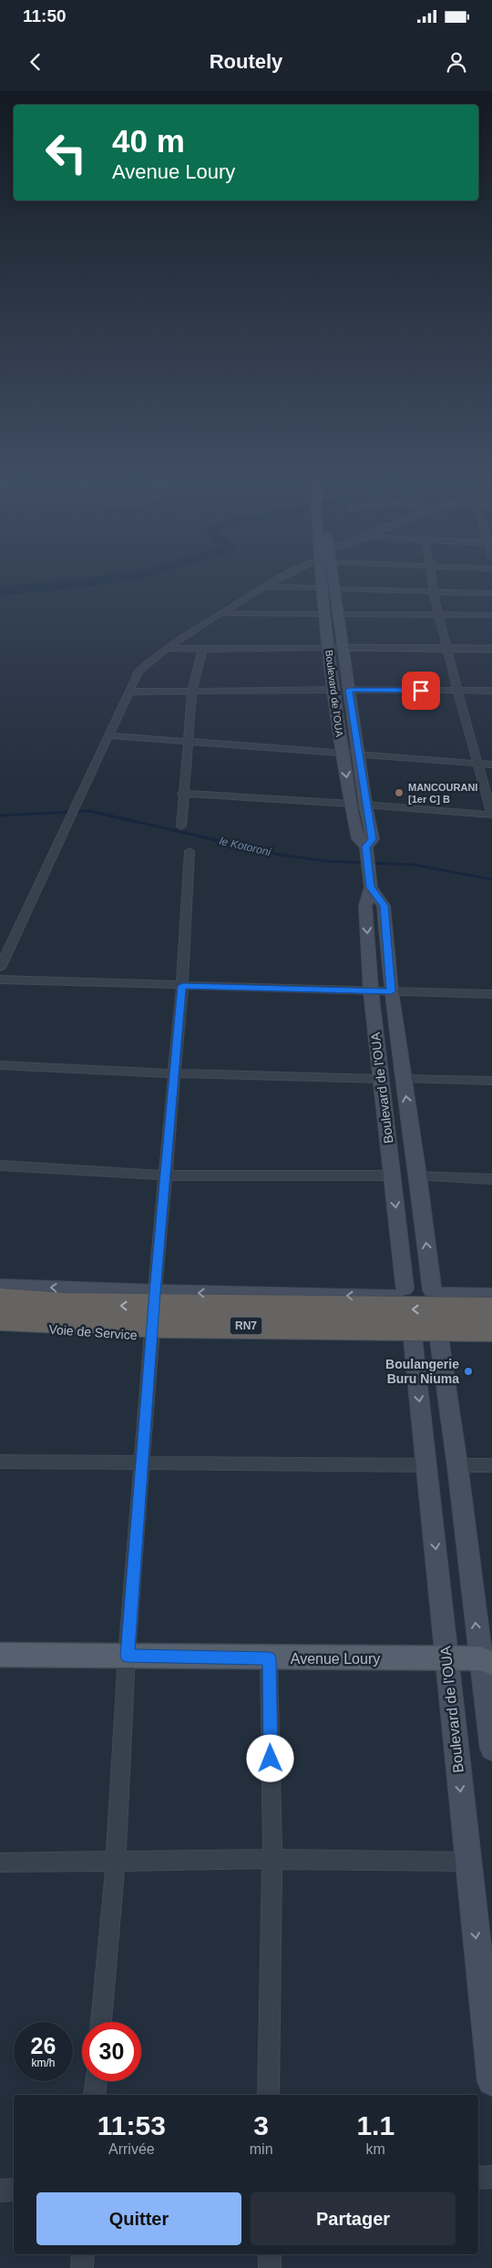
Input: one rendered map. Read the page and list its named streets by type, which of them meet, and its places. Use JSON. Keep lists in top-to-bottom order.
{
  "streets": {
    "highway": ["RN7"],
    "main road": ["Boulevard de l'OUA", "Voie de Service", "Avenue Loury"]
  },
  "crossings": [
    ["Boulevard de l'OUA", "Voie de Service"],
    ["Boulevard de l'OUA", "Avenue Loury"]
  ],
  "water": ["le Kotoroni"],
  "places": ["MANCOURANI [1er C] B", "Boulangerie Buru Niuma"],
  "page": {
    "status": "11:50",
    "header": "Routely",
    "turn": ["40 m", "Avenue Loury"],
    "speed": "26 km/h",
    "limit": "30",
    "eta": [
      "11:53",
      "Arrivée",
      "3",
      "min",
      "1.1",
      "km"
    ],
    "buttons": ["Quitter", "Partager"]
  }
}
